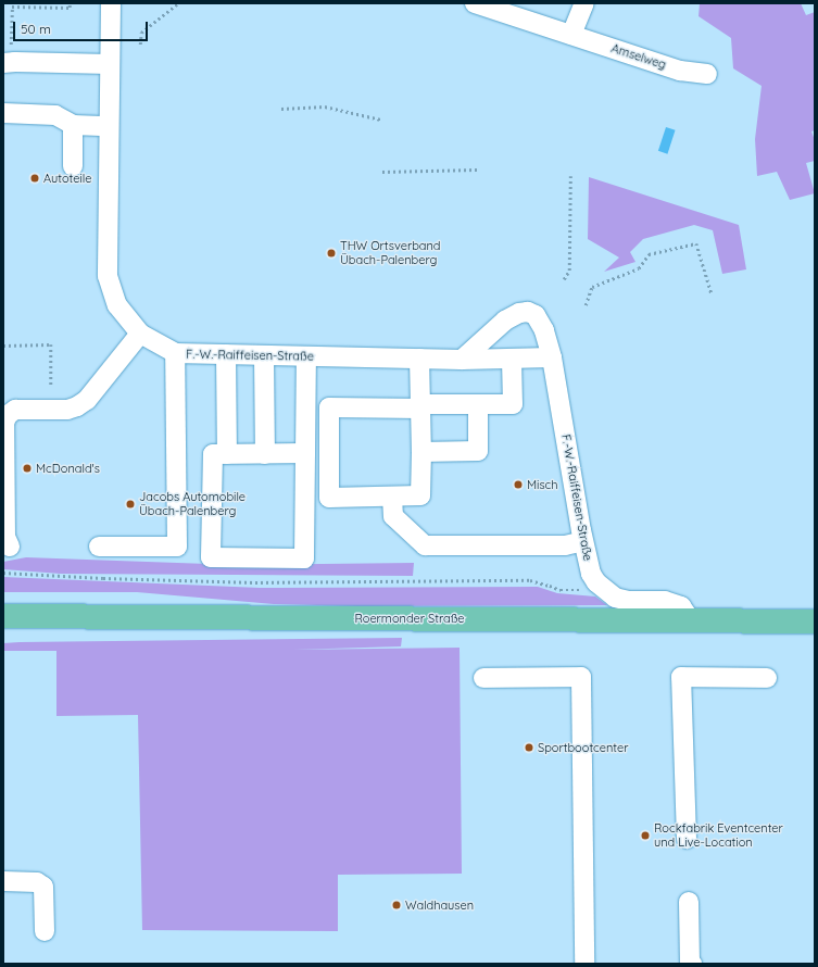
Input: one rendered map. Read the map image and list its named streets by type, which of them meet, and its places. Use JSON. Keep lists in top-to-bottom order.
{
  "streets": {
    "main road": ["Roermonder Straße"],
    "street": ["Amselweg", "F.-W.-Raiffeisen-Straße"]
  },
  "crossings": [
    ["F.-W.-Raiffeisen-Straße", "Roermonder Straße"]
  ],
  "places": [
    "Autoteile",
    "THW Ortsverband Übach-Palenberg",
    "McDonald's",
    "Misch",
    "Jacobs Automobile Übach-Palenberg",
    "Sportbootcenter",
    "Rockfabrik Eventcenter und Live-Location",
    "Waldhausen"
  ],
  "scale_bar": "50 m"
}
